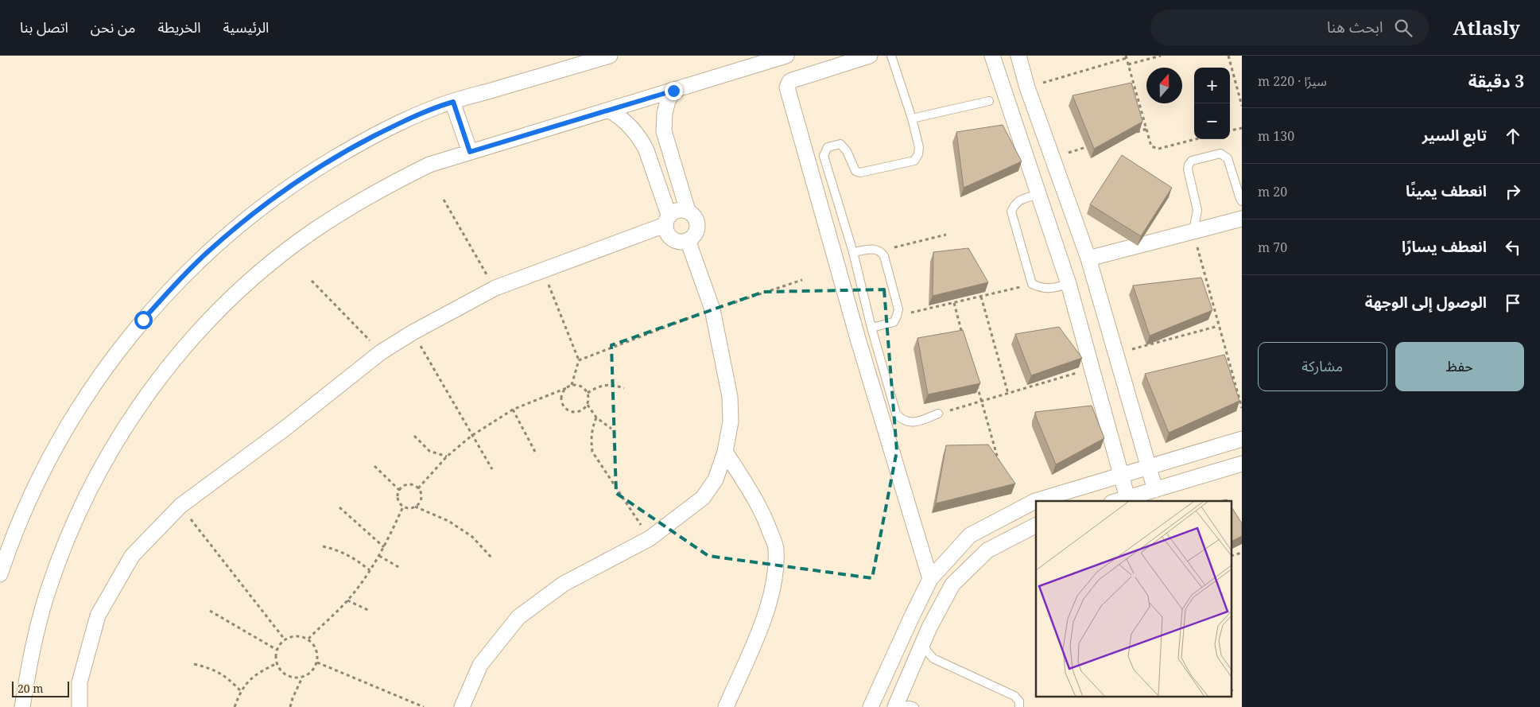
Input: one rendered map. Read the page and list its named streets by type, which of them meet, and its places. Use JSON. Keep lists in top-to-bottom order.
{
  "scale_bar": "20 m",
  "north": "top",
  "page": {
    "header": "Atlasly",
    "search": "ابحث هنا",
    "nav": [
      "الرئيسية",
      "الخريطة",
      "من نحن",
      "اتصل بنا"
    ],
    "heading": ["3 دقيقة", "سيرًا · 220 m"],
    "map_buttons": ["+", "−"],
    "list": [
      ["تابع السير", "130 m"],
      ["انعطف يمينًا", "20 m"],
      ["انعطف يسارًا", "70 m"],
      "الوصول إلى الوجهة"
    ],
    "buttons": ["حفظ", "مشاركة"],
    "scale": "20 m"
  }
}
